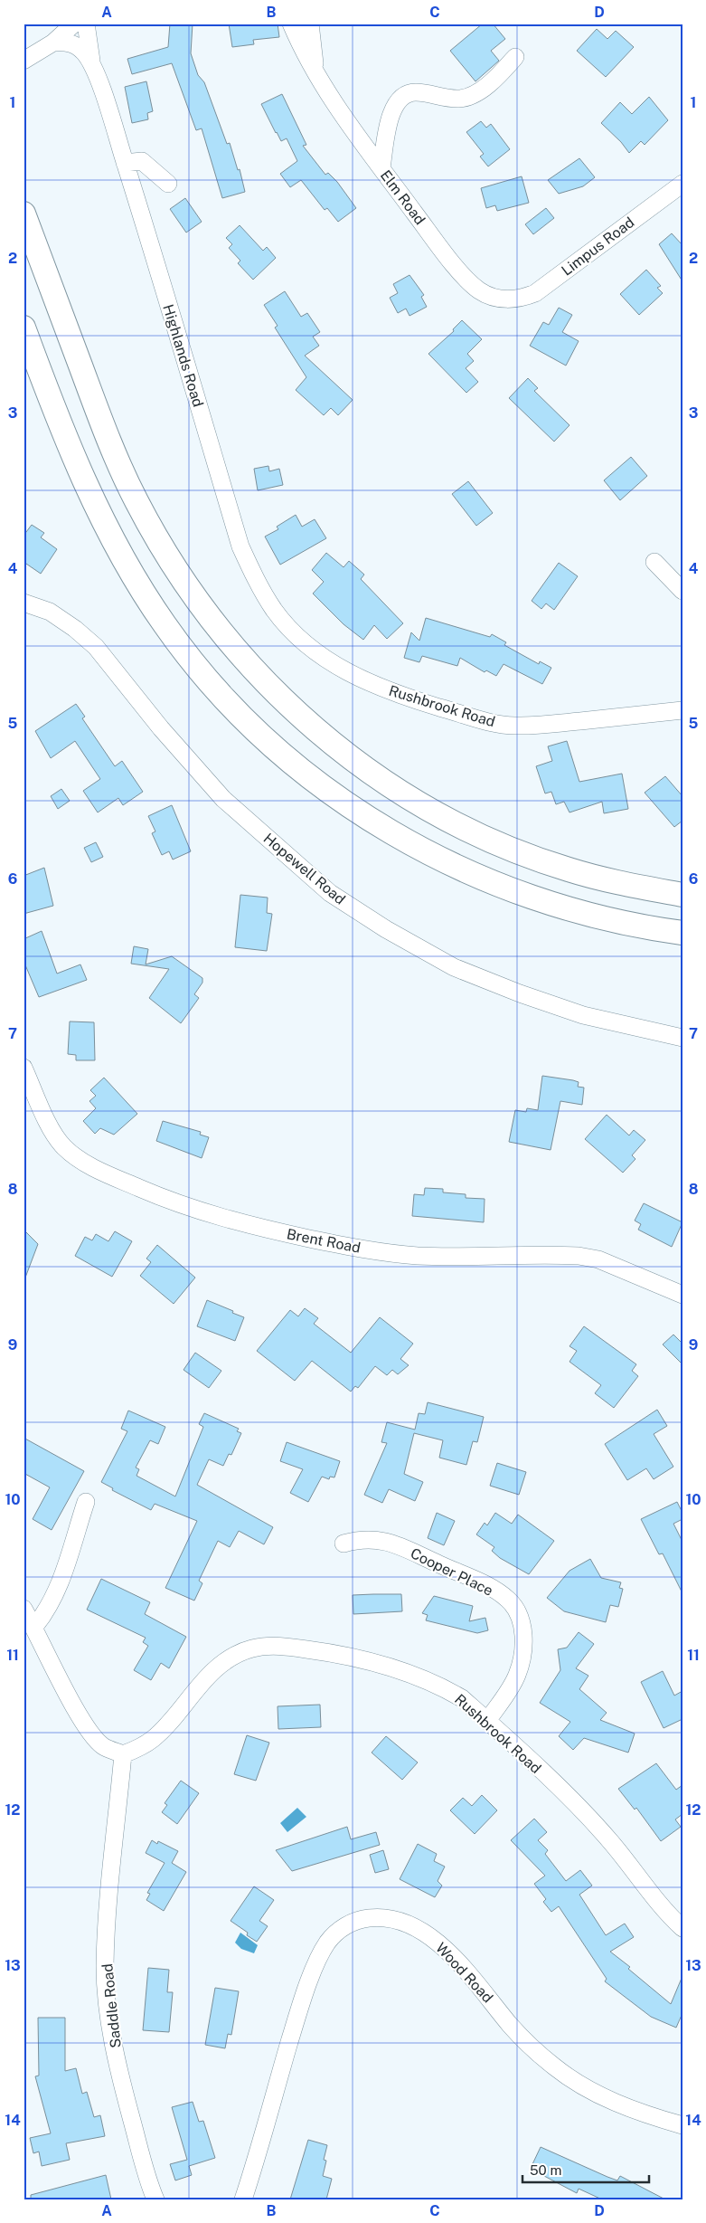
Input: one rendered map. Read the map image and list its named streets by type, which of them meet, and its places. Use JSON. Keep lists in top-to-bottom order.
{
  "streets": {
    "street": [
      "Elm Road",
      "Limpus Road",
      "Highlands Road",
      "Rushbrook Road",
      "Hopewell Road",
      "Brent Road",
      "Cooper Place",
      "Wood Road",
      "Saddle Road"
    ]
  },
  "crossings": [
    ["Elm Road", "Limpus Road"],
    ["Highlands Road", "Rushbrook Road"],
    ["Rushbrook Road", "Cooper Place"],
    ["Rushbrook Road", "Saddle Road"]
  ],
  "scale_bar": "50 m",
  "grid": {
    "columns": [
      "A",
      "B",
      "C",
      "D"
    ],
    "rows": [
      "1",
      "2",
      "3",
      "4",
      "5",
      "6",
      "7",
      "8",
      "9",
      "10",
      "11",
      "12",
      "13",
      "14"
    ]
  }
}
